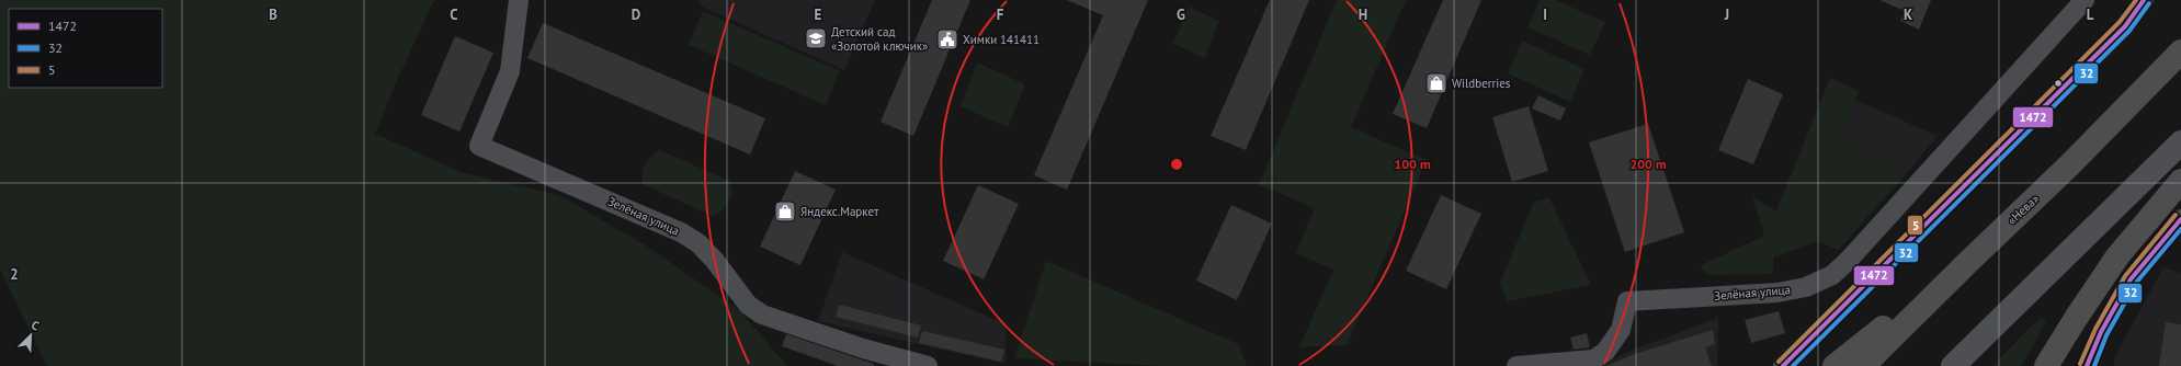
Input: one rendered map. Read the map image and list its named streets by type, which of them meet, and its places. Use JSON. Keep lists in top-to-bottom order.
{
  "streets": {
    "highway": ["«Нева»"],
    "street": ["Зелёная улица"]
  },
  "places": {
    "school or university": ["Детский сад «Золотой ключик»"],
    "public building": ["Химки 141411"],
    "shop": ["Wildberries", "Яндекс.Маркет"]
  },
  "lines": ["transit line 1472", "transit line 5", "transit line 32"],
  "legend": ["1472", "32", "5"],
  "north": "top right",
  "grid": {
    "columns": [
      "B",
      "C",
      "D",
      "E",
      "F",
      "G",
      "H",
      "I",
      "J",
      "K",
      "L"
    ],
    "rows": ["2"]
  },
  "rings": ["100 m", "200 m"]
}
